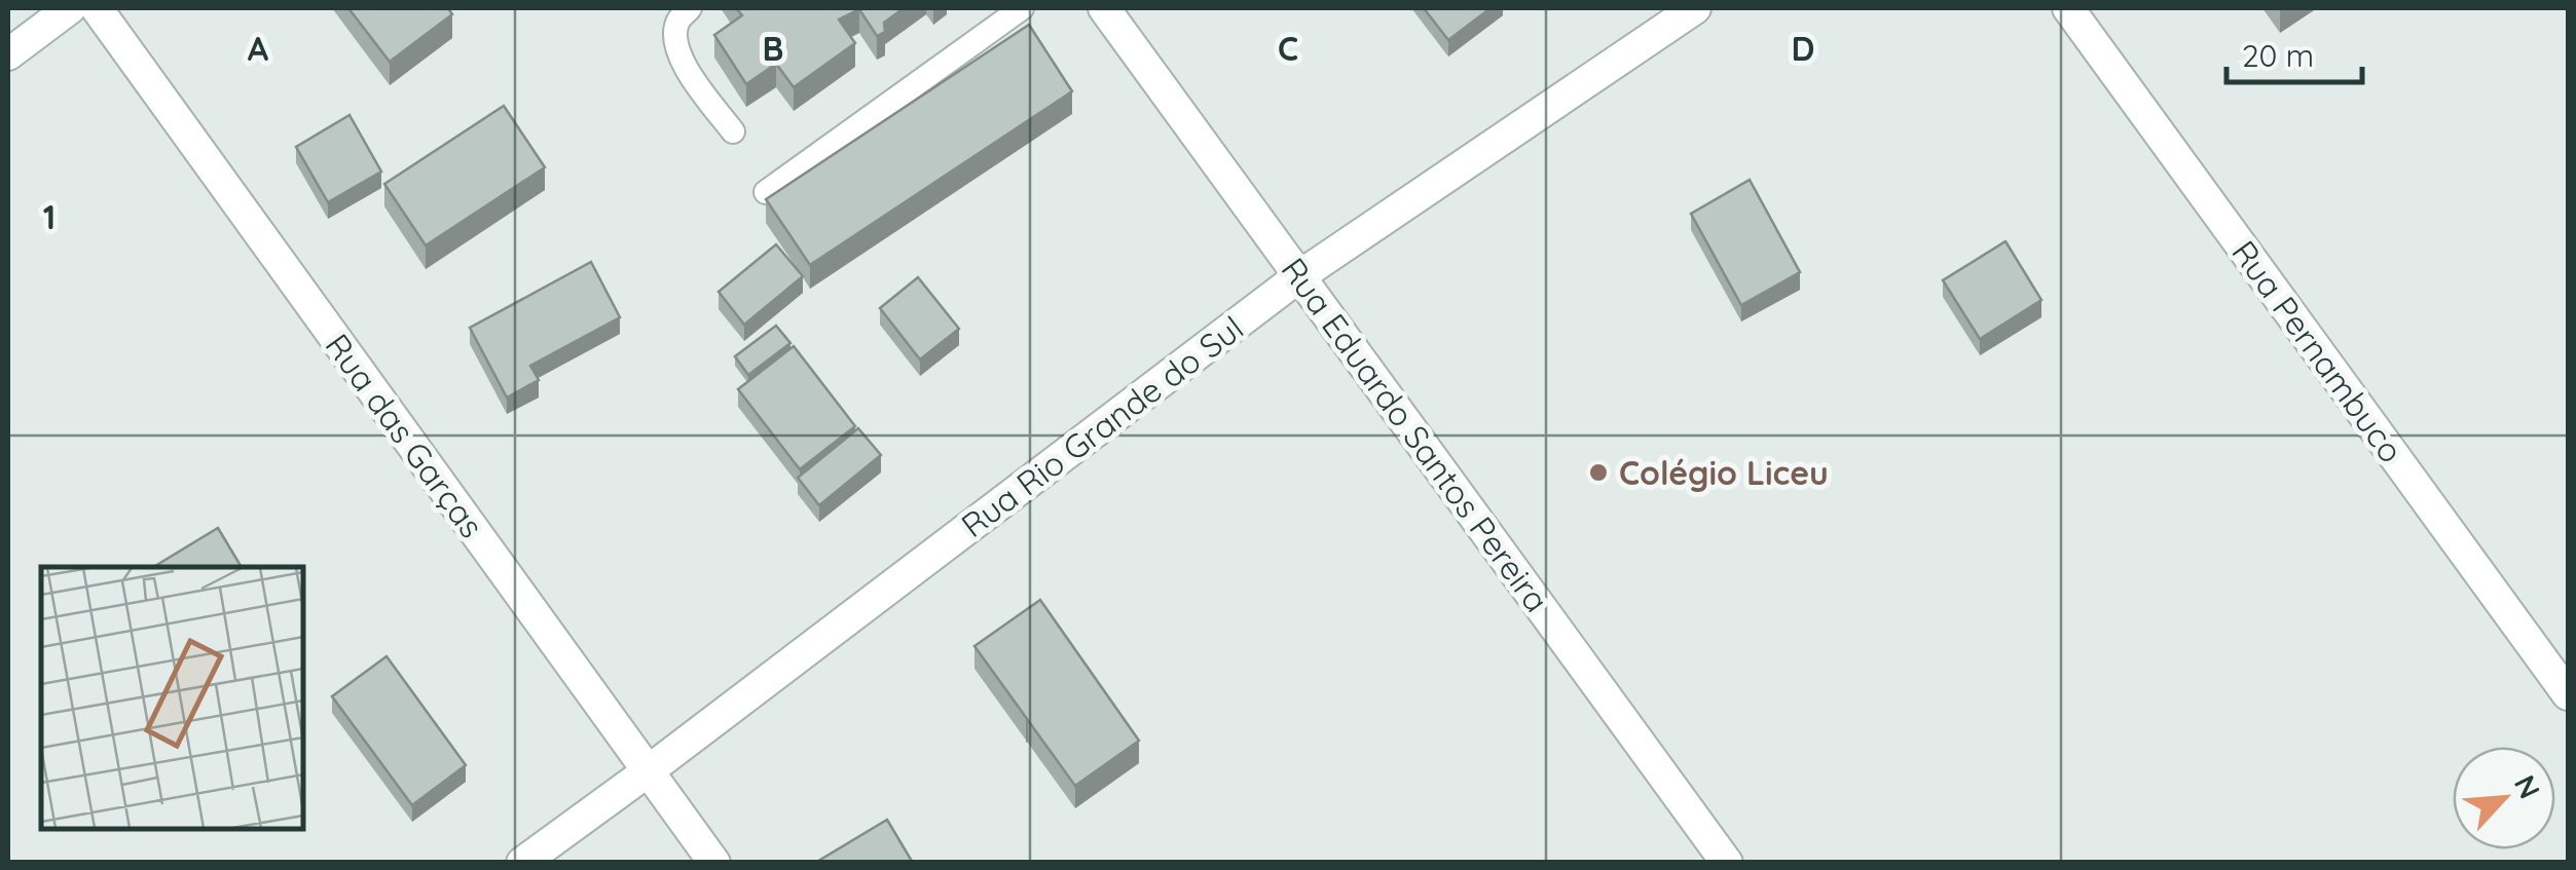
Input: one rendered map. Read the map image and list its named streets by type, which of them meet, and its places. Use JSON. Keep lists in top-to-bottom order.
{
  "streets": {
    "street": [
      "Rua Pernambuco",
      "Rua Rio Grande do Sul",
      "Rua Eduardo Santos Pereira",
      "Rua das Garças"
    ]
  },
  "crossings": [
    ["Rua Rio Grande do Sul", "Rua Eduardo Santos Pereira"],
    ["Rua Rio Grande do Sul", "Rua das Garças"]
  ],
  "places": ["Colégio Liceu"],
  "scale_bar": "20 m",
  "north": "top right",
  "grid": {
    "columns": [
      "A",
      "B",
      "C",
      "D"
    ],
    "rows": ["1"]
  }
}
